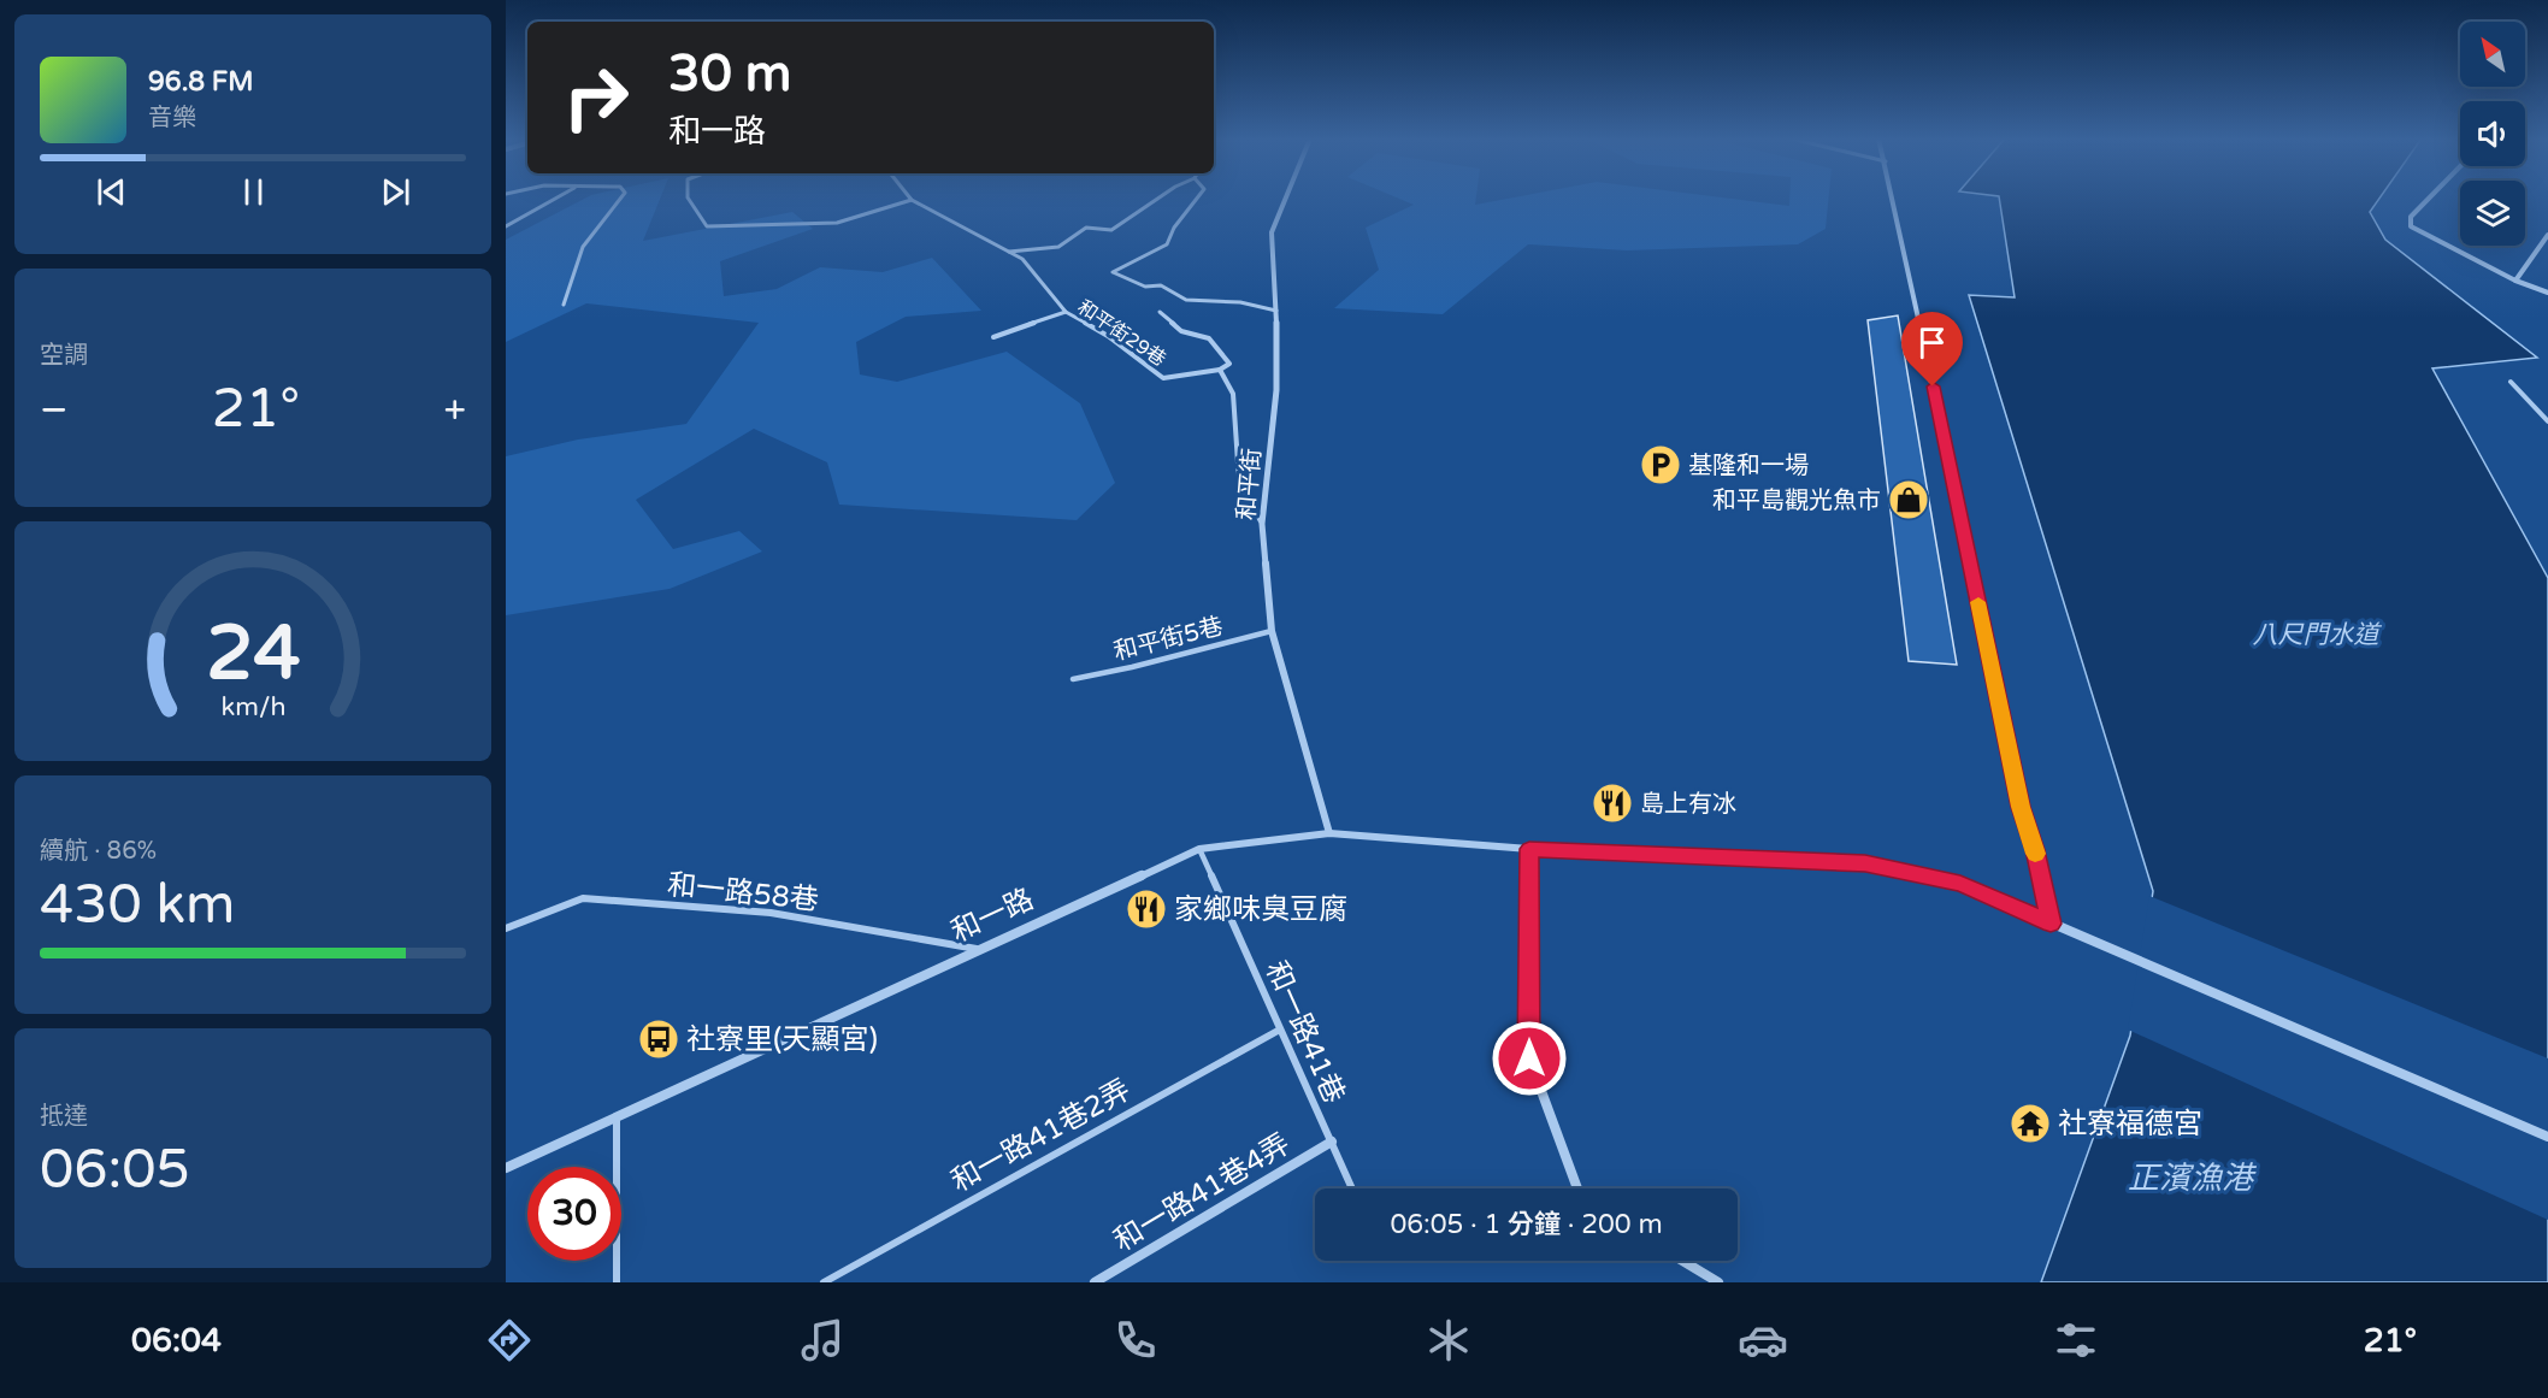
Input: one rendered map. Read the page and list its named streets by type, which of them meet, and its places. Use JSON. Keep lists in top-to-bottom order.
{
  "streets": {
    "street": ["和平街", "和一路", "和一路41巷4弄"],
    "lane": [
      "和平街29巷",
      "和平街5巷",
      "和一路58巷",
      "和一路41巷",
      "和一路41巷2弄"
    ]
  },
  "crossings": [
    ["和平街", "和平街5巷"],
    ["和平街", "和一路"],
    ["和一路58巷", "和一路"],
    ["和一路", "和一路41巷"],
    ["和一路41巷", "和一路41巷2弄"],
    ["和一路41巷", "和一路41巷4弄"]
  ],
  "water": ["八尺門水道", "正濱漁港"],
  "places": {
    "parking": ["基隆和一場"],
    "shop": ["和平島觀光魚市"],
    "restaurant": ["島上有冰", "家鄉味臭豆腐"],
    "bus stop": ["社寮里(天顯宮)"],
    "temple": ["社寮福德宮"]
  },
  "north": "top left",
  "page": {
    "turn": ["30 m", "和一路"],
    "song": ["96.8 FM", "音樂"],
    "tile": [
      "空調",
      ["續航 · 86%", "430 km"],
      ["抵達", "06:05"]
    ],
    "heat": ["−", "21°", "+"],
    "limit": "30",
    "trip": "06:05 · 1 分鐘 · 200 m",
    "tabs": ["06:04", "21°"],
    "gauge": ["24", "km/h"]
  }
}
